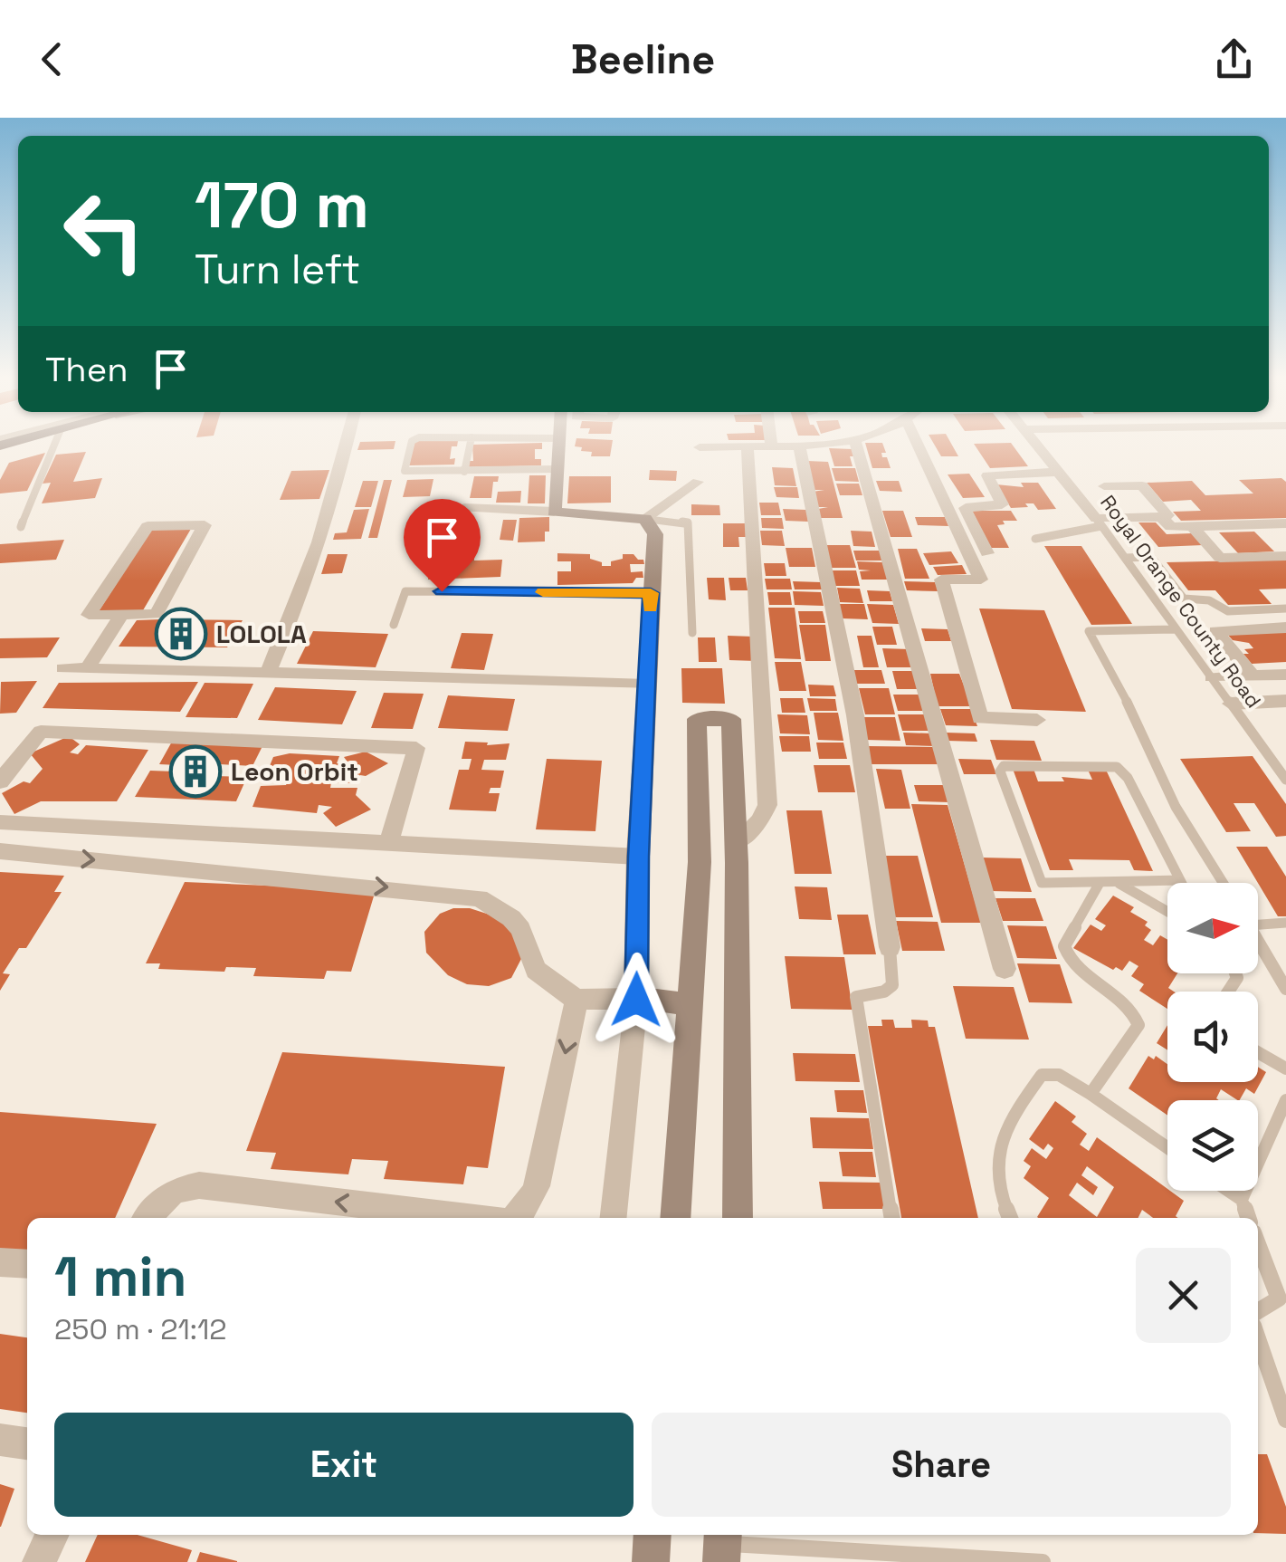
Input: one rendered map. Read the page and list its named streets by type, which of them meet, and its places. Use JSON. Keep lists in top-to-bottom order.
{
  "streets": {
    "street": ["Royal Orange County Road"]
  },
  "places": {
    "building": ["LOLOLA", "Leon Orbit"]
  },
  "north": "right",
  "page": {
    "header": "Beeline",
    "turn": ["170 m", "Turn left"],
    "then": "Then",
    "heading": ["1 min", "250 m · 21:12"],
    "buttons": ["Exit", "Share"]
  }
}
